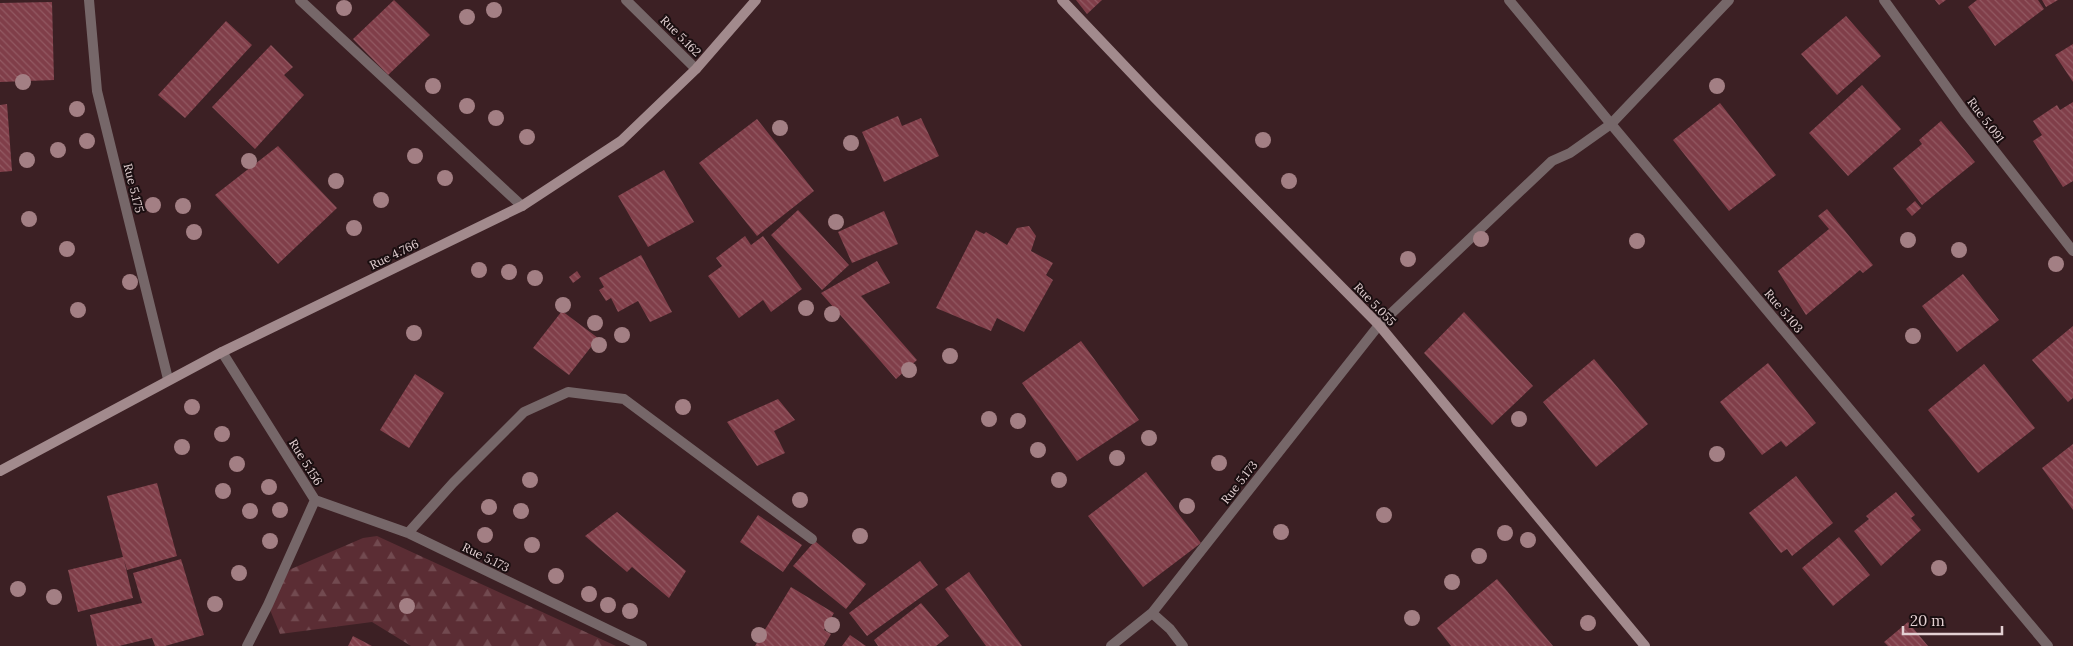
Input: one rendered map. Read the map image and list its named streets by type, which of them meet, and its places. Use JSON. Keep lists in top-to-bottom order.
{
  "streets": {
    "street": [
      "Rue 5.162",
      "Rue 5.091",
      "Rue 5.175",
      "Rue 4.766",
      "Rue 5.055",
      "Rue 5.103",
      "Rue 5.156",
      "Rue 5.173"
    ]
  },
  "crossings": [
    ["Rue 5.162", "Rue 4.766"],
    ["Rue 5.175", "Rue 4.766"],
    ["Rue 4.766", "Rue 5.156"],
    ["Rue 5.055", "Rue 5.173"],
    ["Rue 5.103", "Rue 5.173"],
    ["Rue 5.156", "Rue 5.173"]
  ],
  "scale_bar": "20 m"
}
